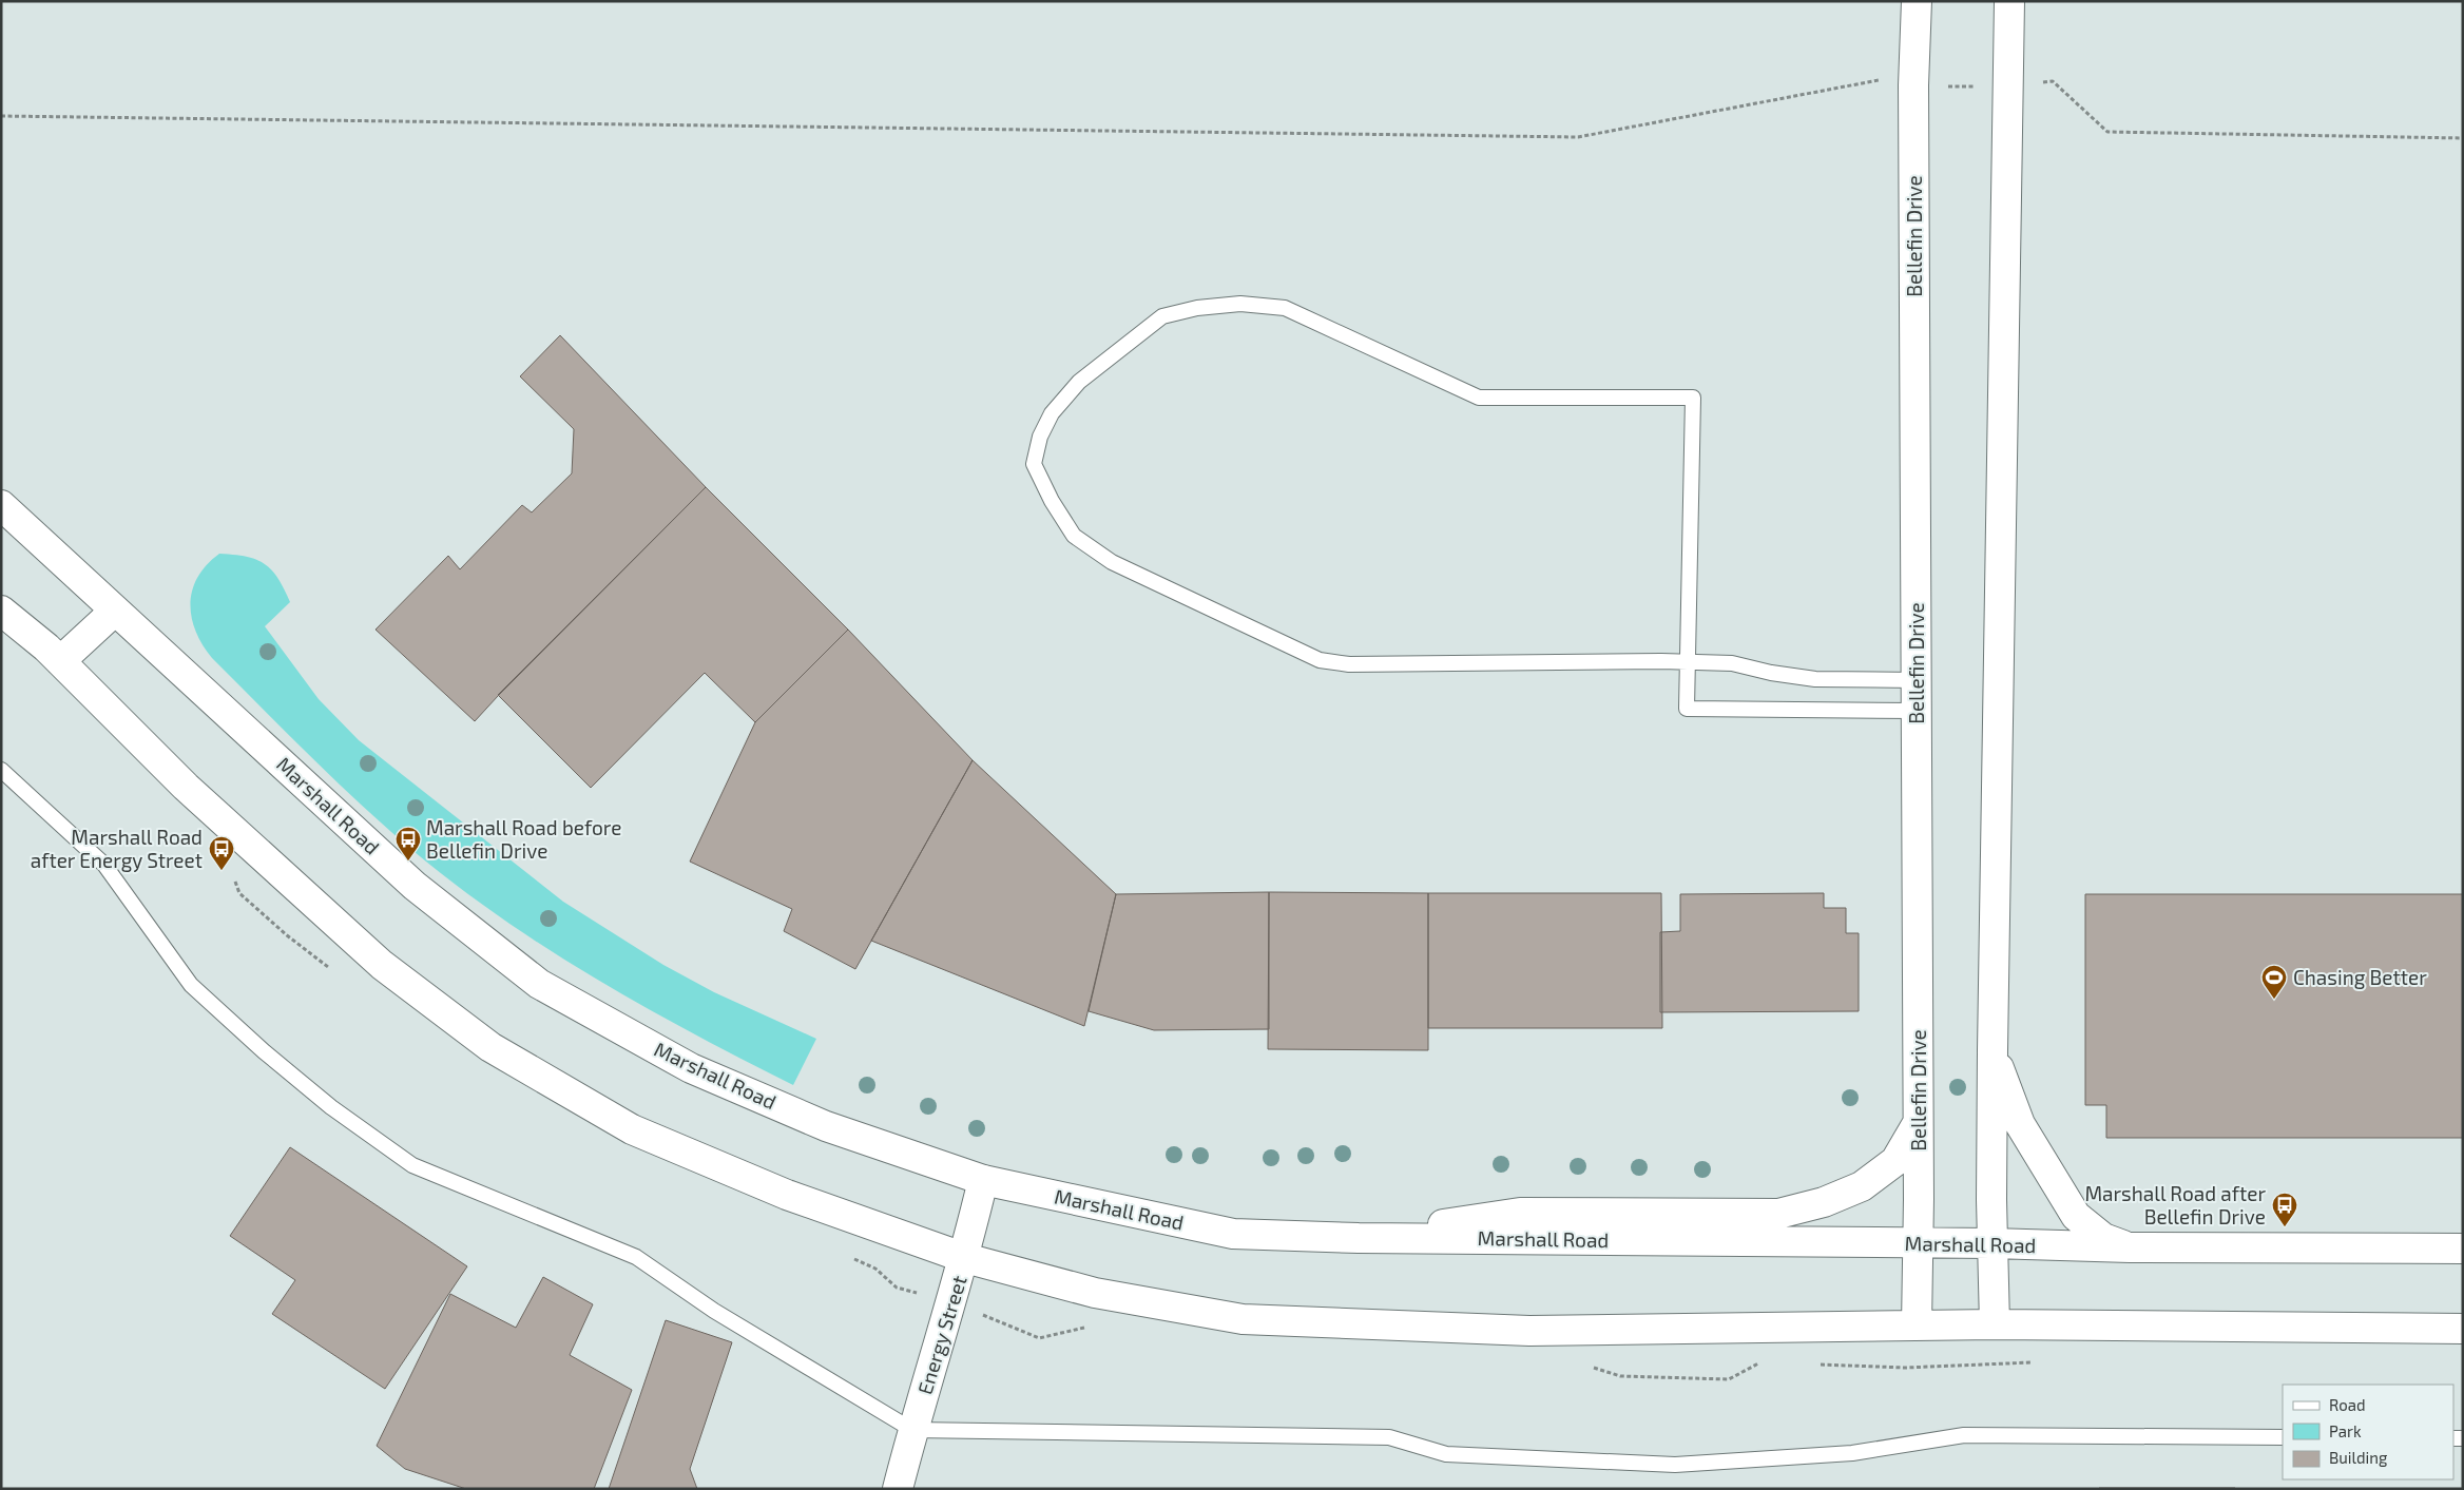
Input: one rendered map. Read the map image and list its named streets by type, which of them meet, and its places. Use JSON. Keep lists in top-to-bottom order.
{
  "streets": {
    "main road": ["Bellefin Drive", "Marshall Road", "Energy Street"]
  },
  "crossings": [
    ["Bellefin Drive", "Marshall Road"],
    ["Marshall Road", "Energy Street"]
  ],
  "places": {
    "bus stop": ["Marshall Road before Bellefin Drive", "Marshall Road after Energy Street", "Marshall Road after Bellefin Drive"],
    "sports": ["Chasing Better"]
  },
  "legend": ["Road", "Park", "Building"]
}
